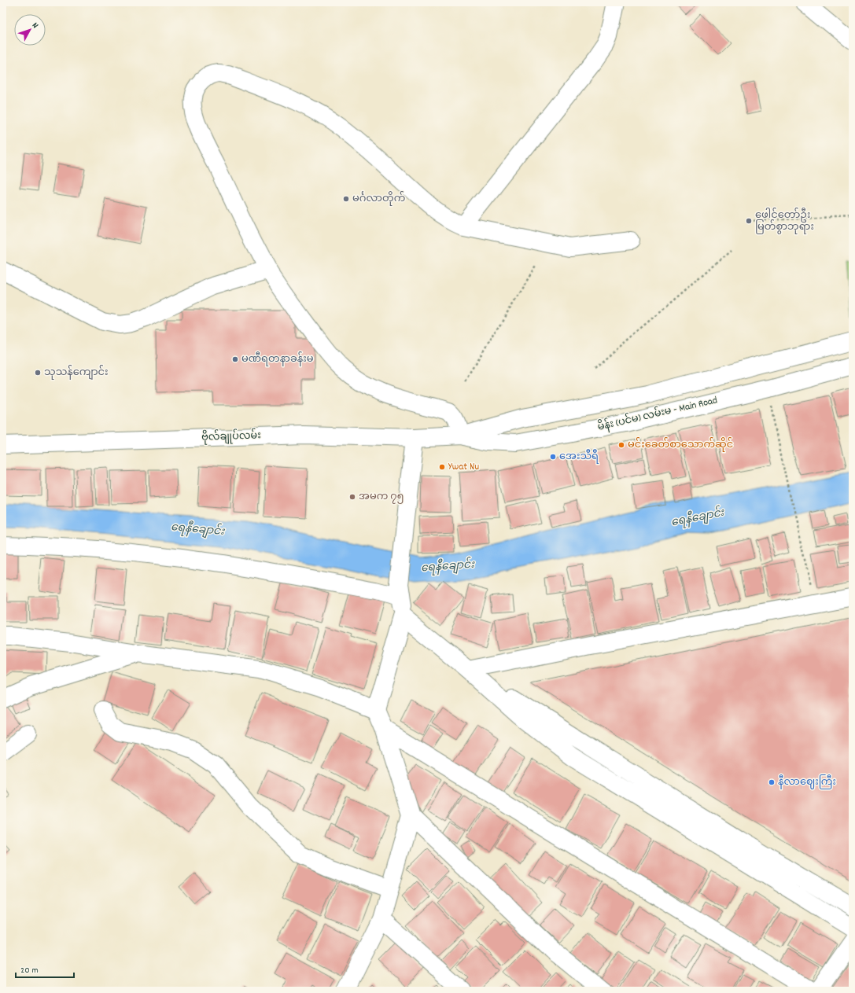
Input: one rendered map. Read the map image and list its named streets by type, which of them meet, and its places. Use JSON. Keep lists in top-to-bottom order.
{
  "streets": {
    "street": ["မိန်း (ပင်မ) လမ်းမ - Main Road", "ဗိုလ်‌ချုပ်‌လမ်း"]
  },
  "crossings": [
    ["မိန်း (ပင်မ) လမ်းမ - Main Road", "ဗိုလ်‌ချုပ်‌လမ်း"]
  ],
  "water": ["ရေနီချောင်း"],
  "places": [
    "မင်္ဂလာတိုက်",
    "‌ဖေါင်‌‌တော်‌ဦး မြတ်‌စွာဘုရား",
    "မဏီရတနာခန်းမ",
    "သုသန်ကျောင်း",
    "မင်းခေတ်စာသောက်ဆိုင်",
    "အေးသီရီ",
    "Ywat Nu",
    "အမက ၇၅",
    "နီလာ‌ဈေးကြီး"
  ],
  "scale_bar": "20 m",
  "north": "top right"
}
